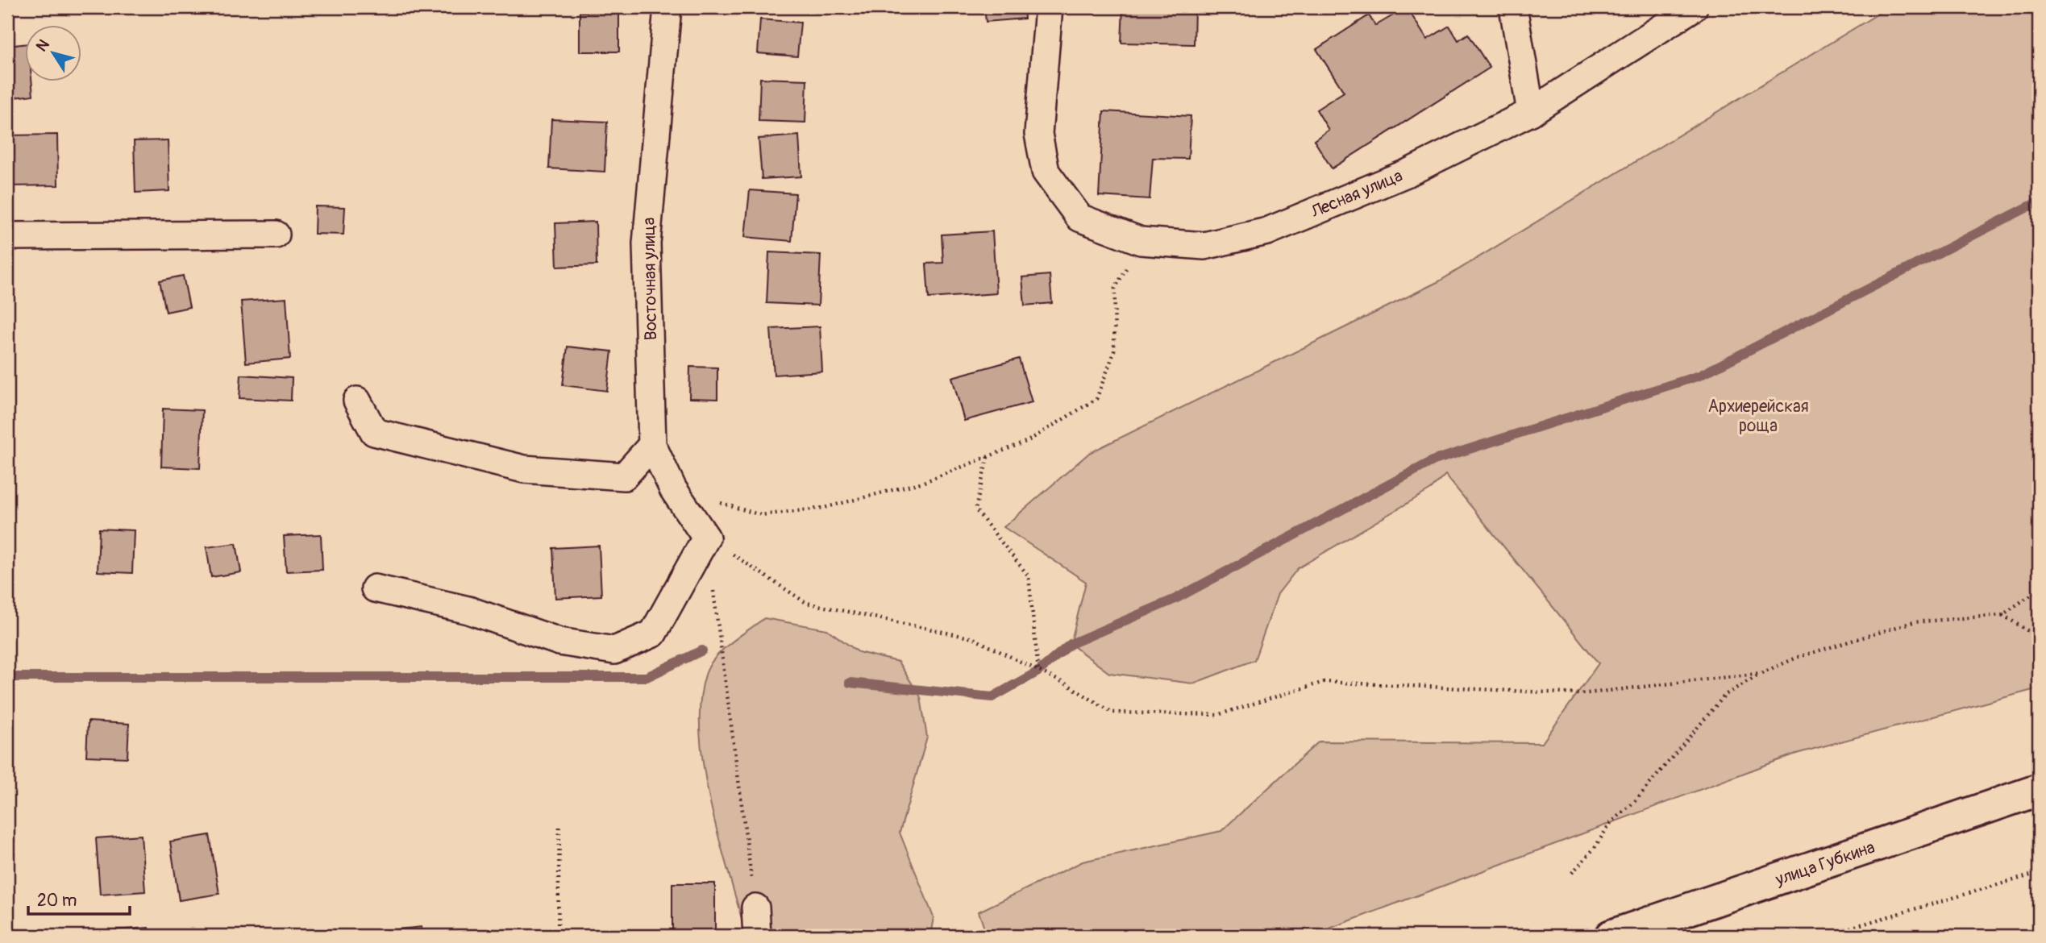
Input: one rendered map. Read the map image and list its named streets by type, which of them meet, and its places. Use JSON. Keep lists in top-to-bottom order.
{
  "streets": {
    "main road": ["улица Губкина"],
    "street": ["Лесная улица", "Восточная улица"]
  },
  "parks": ["Архиерейская роща"],
  "scale_bar": "20 m",
  "north": "top left"
}
